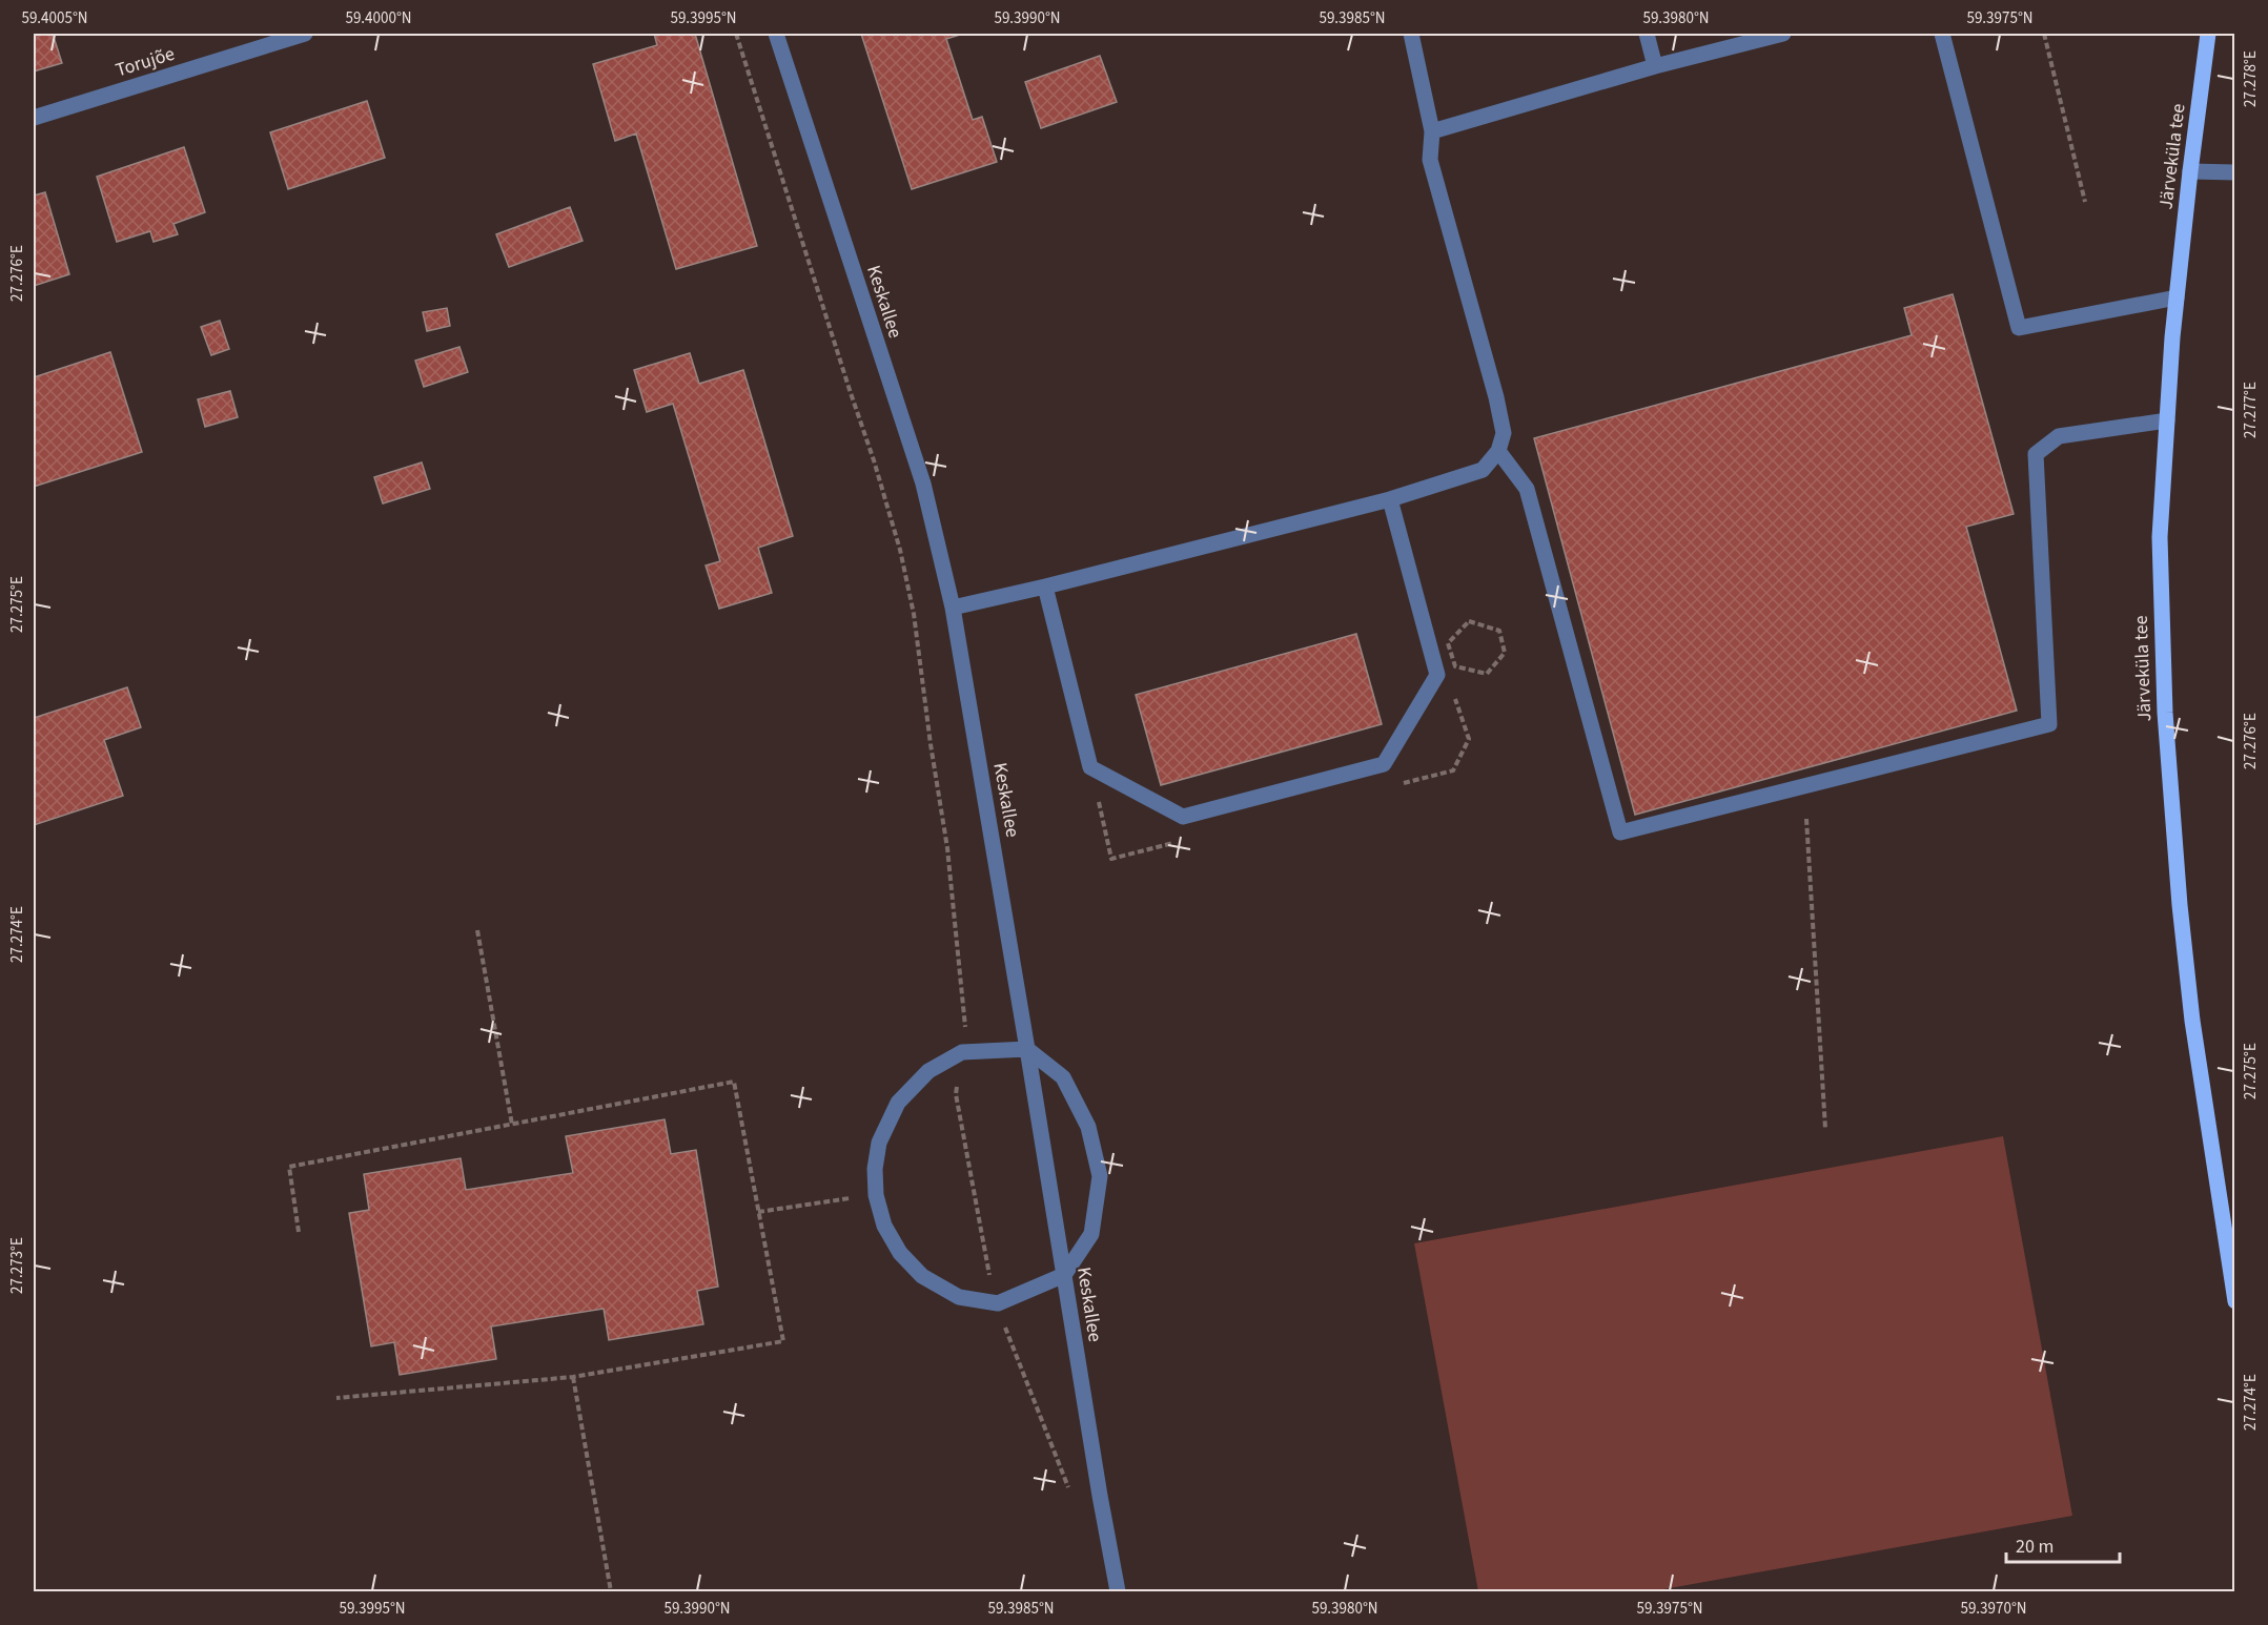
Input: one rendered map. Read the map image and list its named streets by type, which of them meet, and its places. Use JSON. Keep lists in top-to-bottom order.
{
  "streets": {
    "main road": ["Järveküla tee"],
    "street": ["Torujõe", "Keskallee"]
  },
  "scale_bar": "20 m",
  "coordinates": [
    "59.4005°N",
    "59.4000°N",
    "59.3995°N",
    "59.3990°N",
    "59.3985°N",
    "59.3980°N",
    "59.3975°N",
    "27.278°E",
    "27.276°E",
    "27.277°E",
    "27.275°E",
    "27.274°E",
    "27.273°E",
    "59.3970°N"
  ]
}
